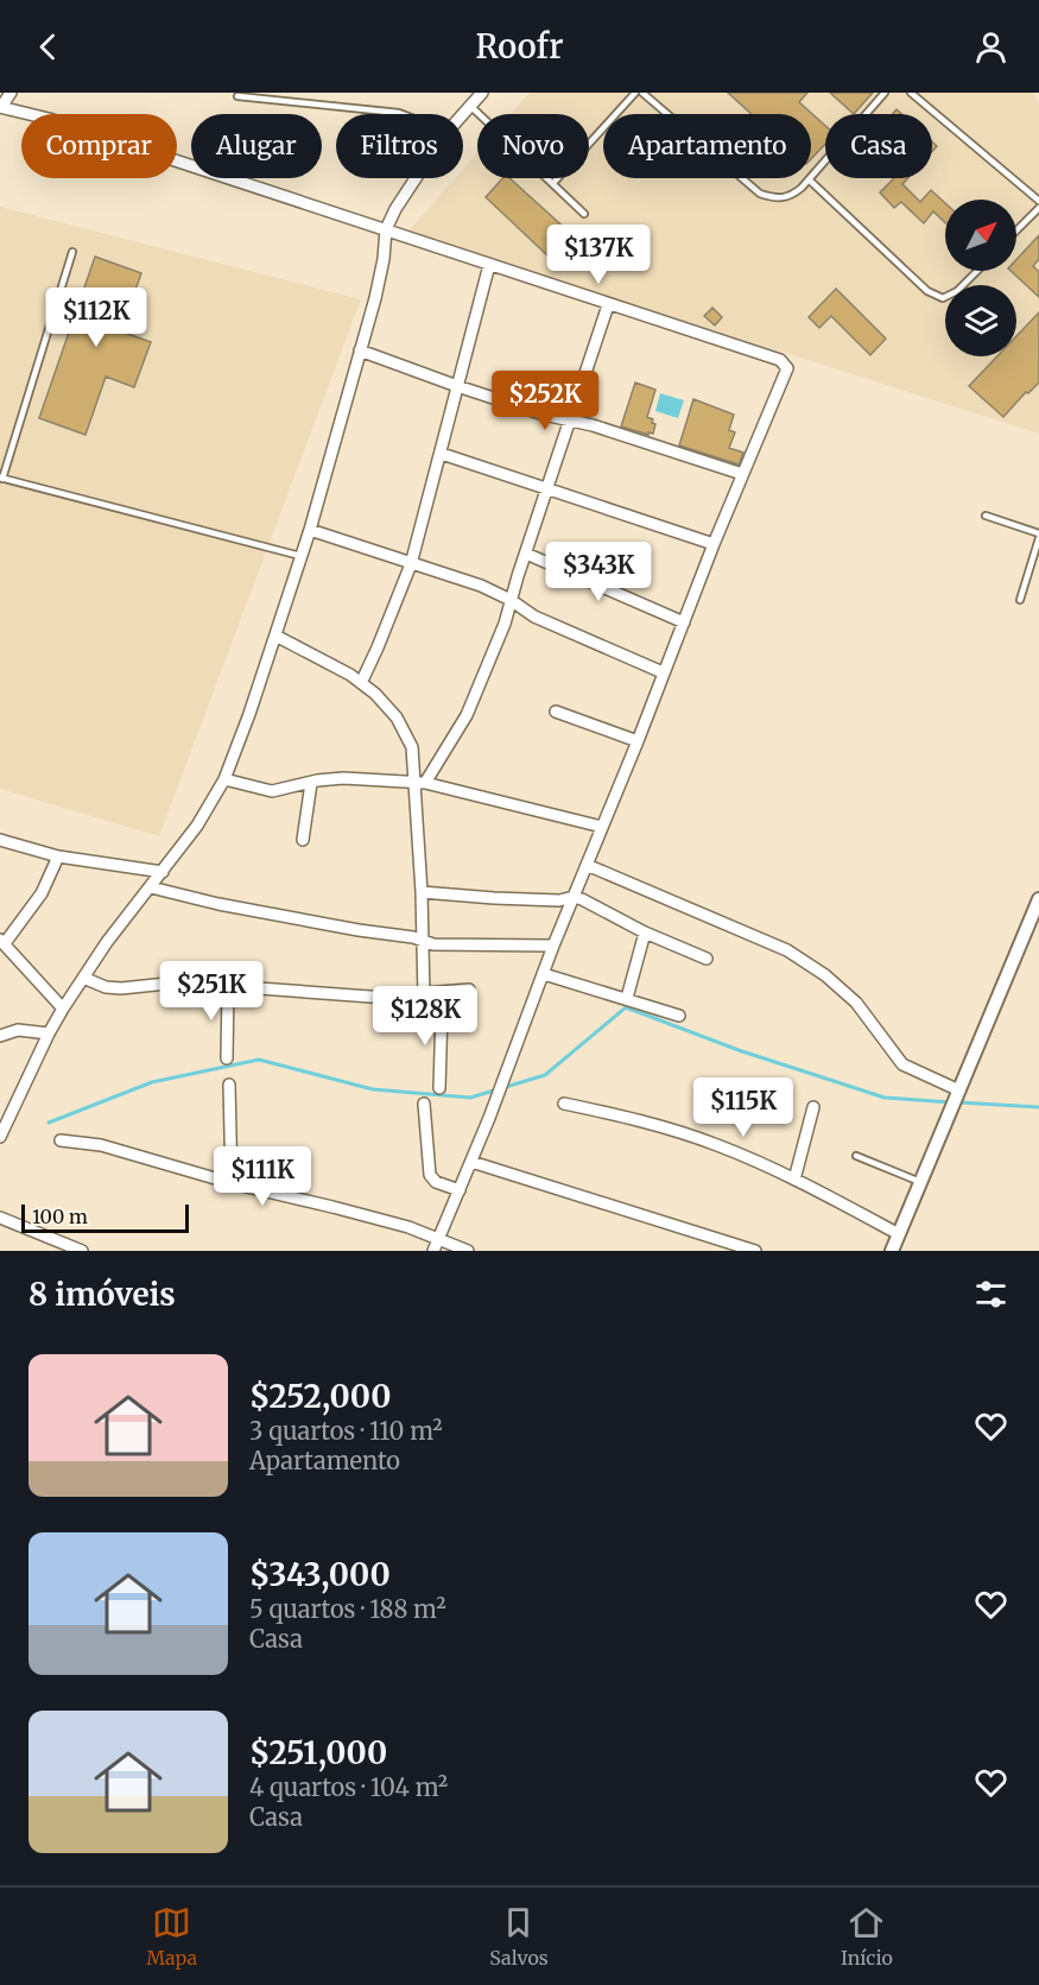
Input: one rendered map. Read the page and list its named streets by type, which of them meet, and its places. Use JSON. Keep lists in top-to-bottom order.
{
  "scale_bar": "100 m",
  "north": "top right",
  "page": {
    "header": "Roofr",
    "chip": [
      "Comprar",
      "Alugar",
      "Filtros",
      "Novo",
      "Apartamento",
      "Casa"
    ],
    "price": [
      "$137K",
      "$112K",
      "$252K",
      "$343K",
      "$251K",
      "$128K",
      "$115K",
      "$111K"
    ],
    "scale": "100 m",
    "heading": "8 imóveis",
    "list": [
      {
        "name": "$252,000",
        "note": "3 quartos · 110 m² · Apartamento"
      },
      {
        "name": "$343,000",
        "note": "5 quartos · 188 m² · Casa"
      },
      {
        "name": "$251,000",
        "note": "4 quartos · 104 m² · Casa"
      }
    ],
    "tabs": ["Mapa", "Salvos", "Início"]
  }
}
